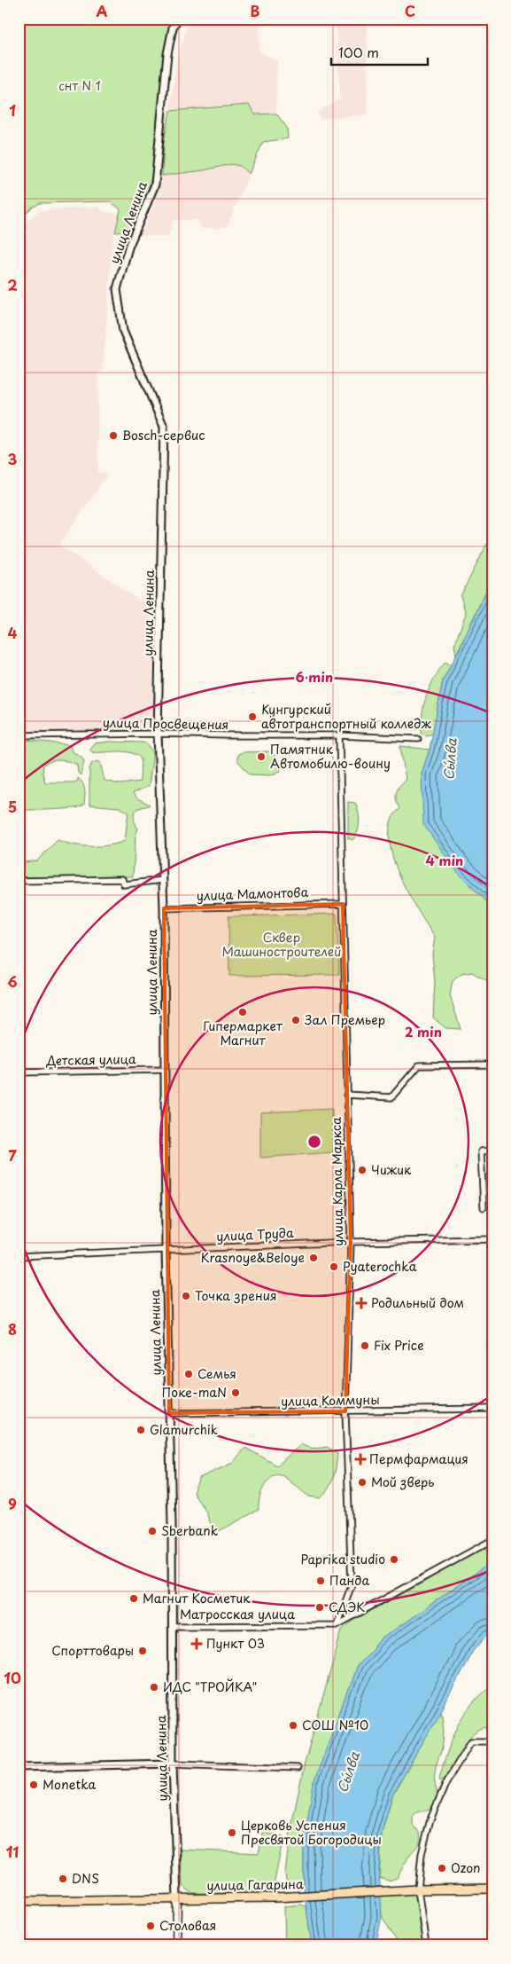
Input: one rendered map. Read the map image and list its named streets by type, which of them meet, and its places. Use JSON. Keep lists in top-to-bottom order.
{
  "streets": {
    "main road": ["улица Ленина", "улица Гагарина"],
    "street": [
      "улица Просвещения",
      "улица Мамонтова",
      "Детская улица",
      "улица Карла Маркса",
      "улица Труда",
      "улица Коммуны",
      "Матросская улица"
    ]
  },
  "crossings": [
    ["улица Ленина", "улица Просвещения"],
    ["улица Ленина", "улица Мамонтова"],
    ["улица Ленина", "Детская улица"],
    ["улица Ленина", "улица Труда"],
    ["улица Ленина", "улица Коммуны"],
    ["улица Ленина", "Матросская улица"],
    ["улица Ленина", "улица Гагарина"],
    ["улица Просвещения", "улица Карла Маркса"],
    ["улица Мамонтова", "улица Карла Маркса"],
    ["улица Карла Маркса", "улица Труда"],
    ["улица Карла Маркса", "улица Коммуны"],
    ["улица Карла Маркса", "Матросская улица"]
  ],
  "water": ["Сы́лва"],
  "parks": ["снт N 1", "Сквер Машиностроителей"],
  "places": {
    "other": [
      "Bosch-сервис",
      "Кунгурский автотранспортный колледж",
      "Памятник Автомобилю-воину",
      "Гипермаркет Магнит",
      "Зал Премьер",
      "Чижик",
      "Krasnoye&Beloye",
      "Pyaterochka",
      "Точка зрения",
      "Fix Price",
      "Семья",
      "Поке-maN",
      "Glamurchik",
      "Мой зверь",
      "Sberbank",
      "Paprika studio",
      "Панда",
      "Магнит Косметик",
      "СДЭК",
      "Спорттовары",
      "ИДС \"ТРОЙКА\"",
      "СОШ №10",
      "Monetka",
      "Церковь Успения Пресвятой Богородицы",
      "Ozon",
      "DNS",
      "Столовая"
    ],
    "health": ["Родильный дом", "Пермфармация", "Пункт 03"]
  },
  "scale_bar": "100 m",
  "grid": {
    "columns": ["A", "B", "C"],
    "rows": [
      "1",
      "2",
      "3",
      "4",
      "5",
      "6",
      "7",
      "8",
      "9",
      "10",
      "11"
    ]
  },
  "rings": ["6 min", "4 min", "2 min"]
}
